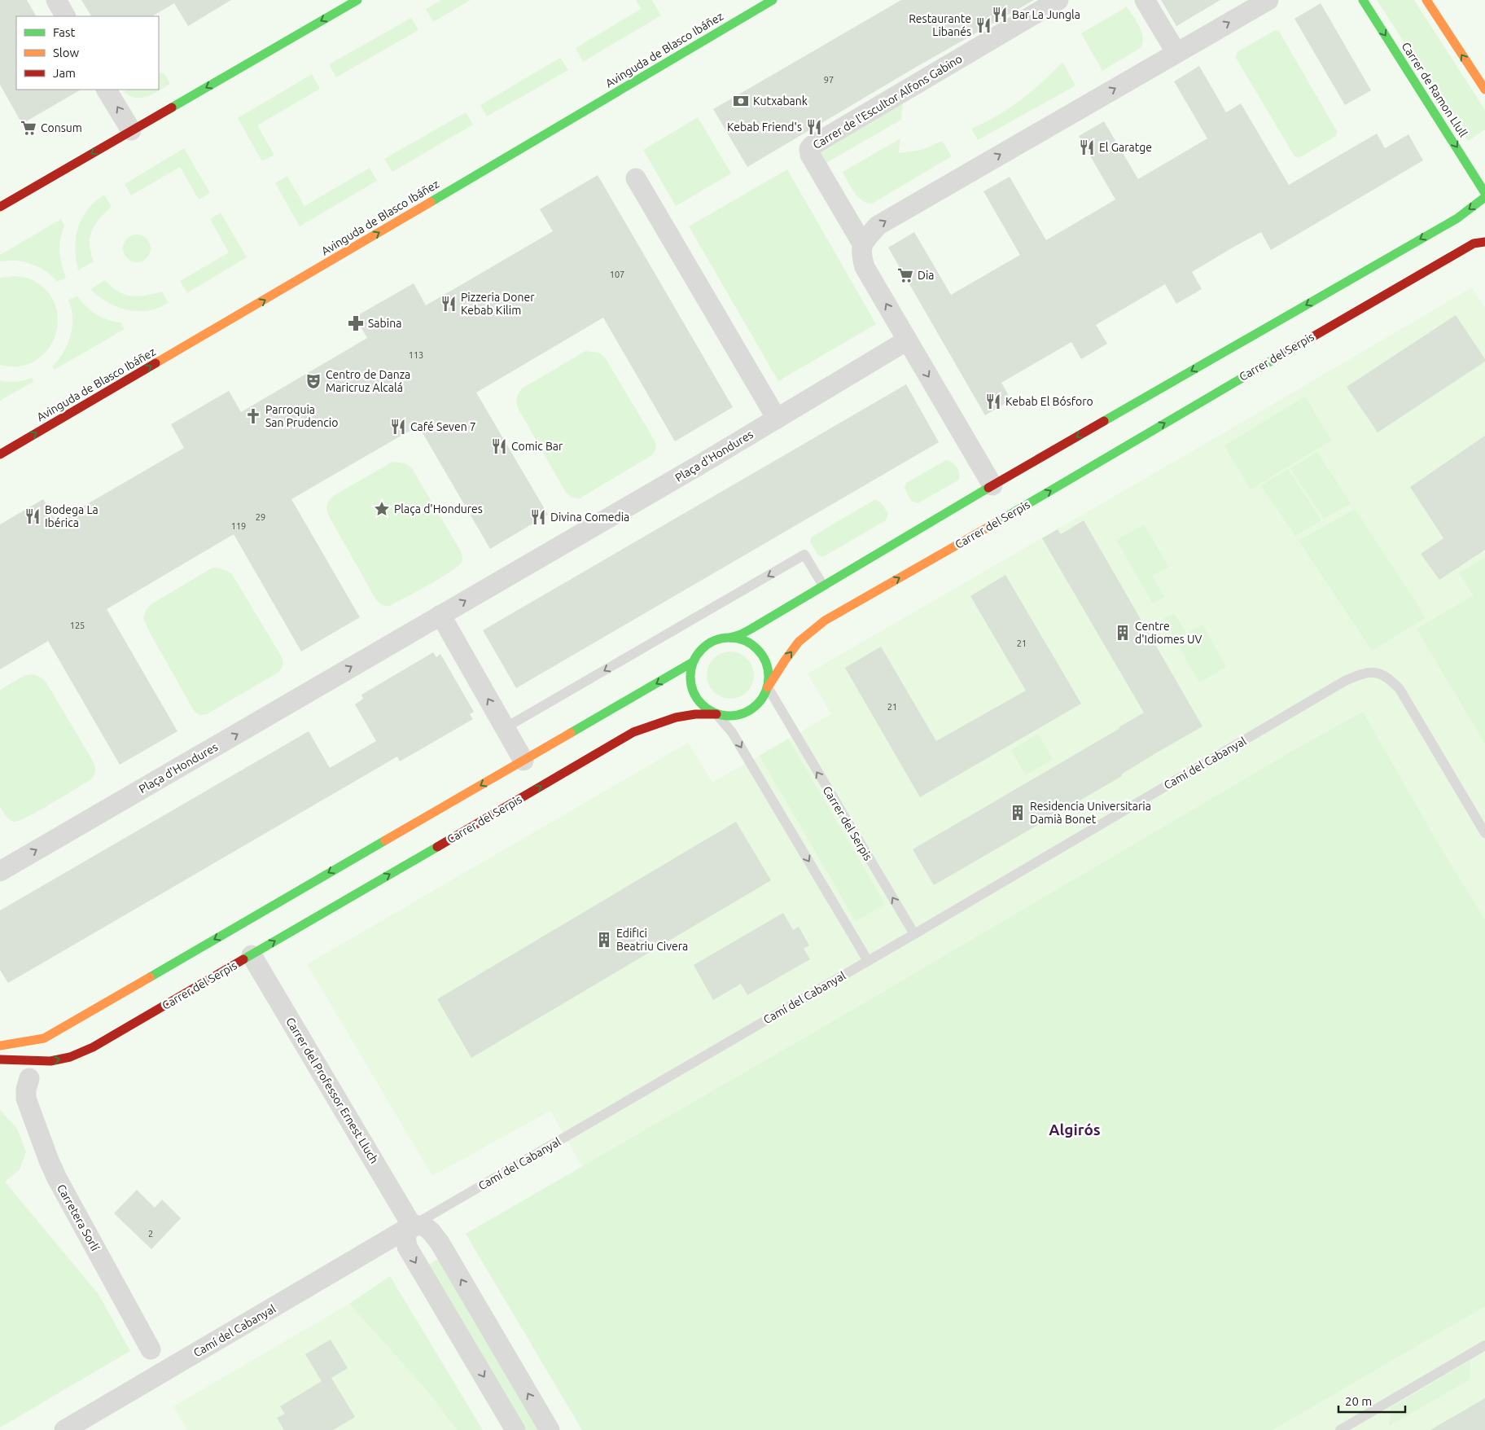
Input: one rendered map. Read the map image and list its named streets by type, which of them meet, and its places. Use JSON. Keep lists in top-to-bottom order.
{
  "streets": {
    "street": [
      "Avinguda de Blasco Ibáñez",
      "Carrer de Ramon Llull",
      "Carrer de l'Escultor Alfons Gabino",
      "Carrer del Serpis",
      "Plaça d'Hondures",
      "Camí del Cabanyal",
      "Carrer del Professor Ernest Lluch",
      "Carretera Sorlí"
    ]
  },
  "crossings": [
    ["Carrer del Serpis", "Camí del Cabanyal"],
    ["Carrer del Serpis", "Carrer del Professor Ernest Lluch"],
    ["Camí del Cabanyal", "Carrer del Professor Ernest Lluch"]
  ],
  "one_way": ["Avinguda de Blasco Ibáñez"],
  "districts": ["Algirós"],
  "places": {
    "restaurant": [
      "Bar La Jungla",
      "Restaurante Libanés",
      "Kebab Friend's",
      "El Garatge",
      "Pizzeria Doner Kebab Kilim",
      "Kebab El Bósforo",
      "Café Seven 7",
      "Comic Bar",
      "Bodega La Ibérica",
      "Divina Comedia"
    ],
    "bank": ["Kutxabank"],
    "supermarket": ["Consum", "Dia"],
    "pharmacy": ["Sabina"],
    "theatre": ["Centro de Danza Maricruz Alcalá"],
    "church": ["Parroquia San Prudencio"],
    "place": ["Plaça d'Hondures"],
    "building": ["Centre d'Idiomes UV", "Residencia Universitaria Damià Bonet", "Edifici Beatriu Civera"]
  },
  "house_numbers": [
    "97",
    "107",
    "113",
    "29",
    "119",
    "125",
    "21",
    "21",
    "2"
  ],
  "legend": ["Fast", "Slow", "Jam"],
  "scale_bar": "20 m"
}
